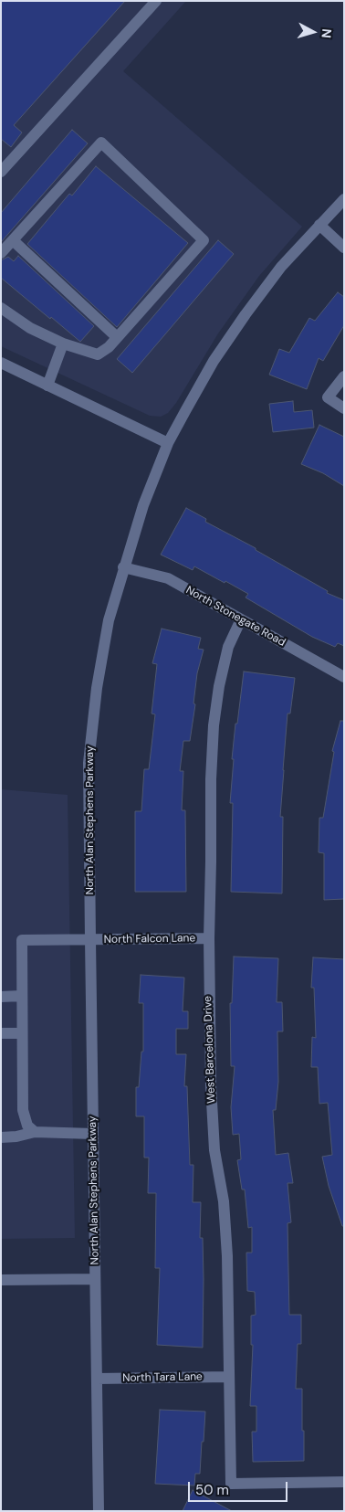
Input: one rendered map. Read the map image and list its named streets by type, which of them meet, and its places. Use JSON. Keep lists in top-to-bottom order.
{
  "streets": {
    "street": [
      "North Stonegate Road",
      "North Alan Stephens Parkway",
      "North Falcon Lane",
      "West Barcelona Drive",
      "North Tara Lane"
    ]
  },
  "crossings": [
    ["North Stonegate Road", "North Alan Stephens Parkway"],
    ["North Stonegate Road", "West Barcelona Drive"],
    ["North Alan Stephens Parkway", "North Falcon Lane"],
    ["North Alan Stephens Parkway", "North Tara Lane"],
    ["North Falcon Lane", "West Barcelona Drive"],
    ["West Barcelona Drive", "North Tara Lane"]
  ],
  "scale_bar": "50 m",
  "north": "right"
}
